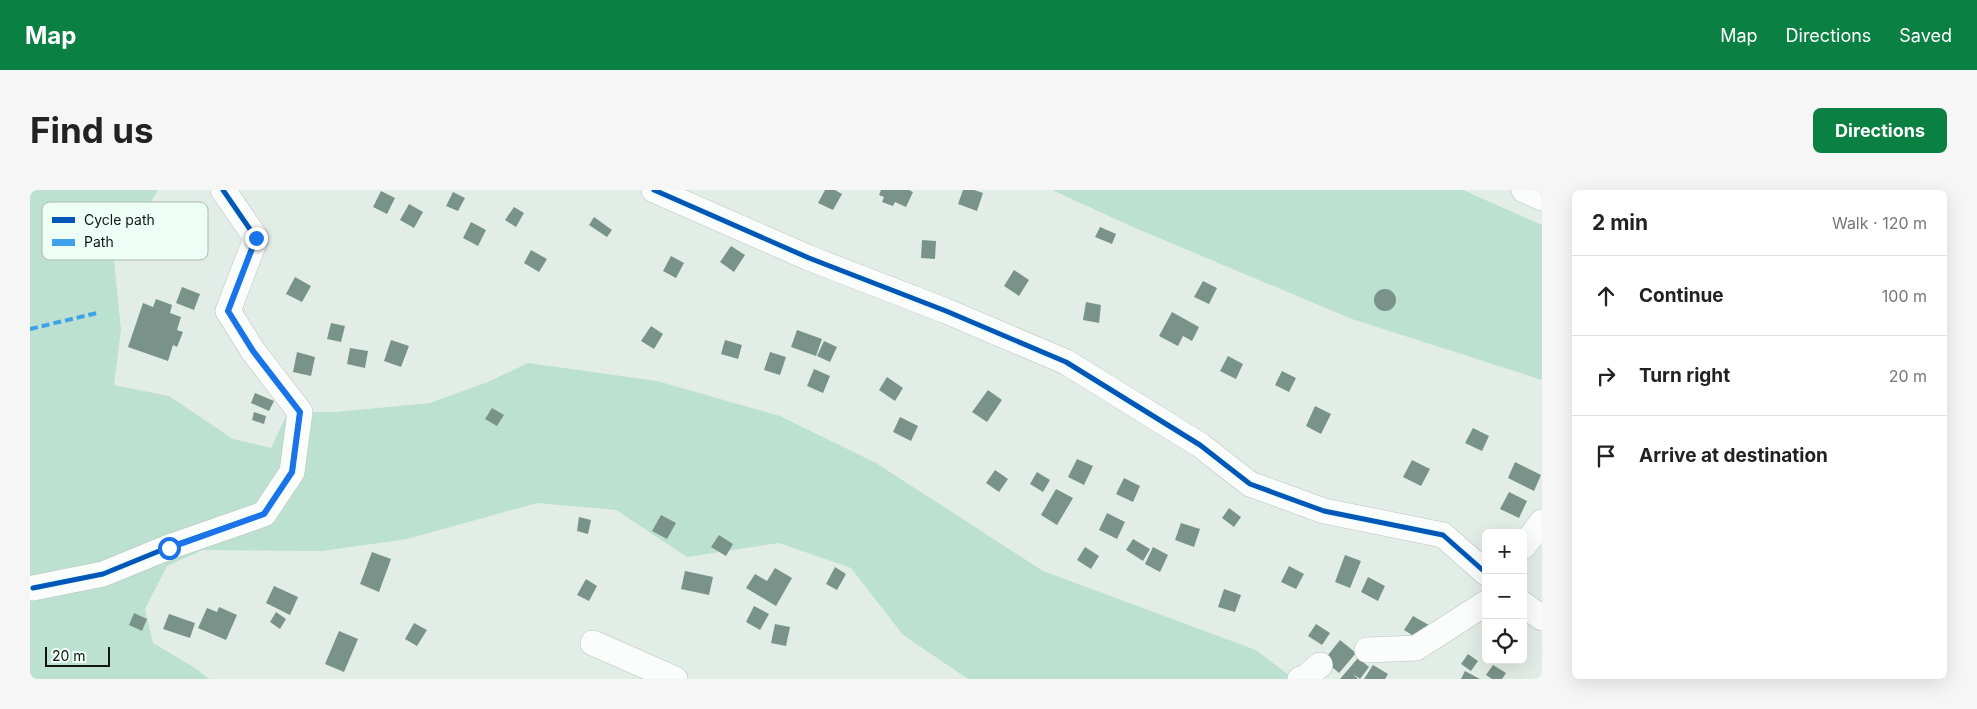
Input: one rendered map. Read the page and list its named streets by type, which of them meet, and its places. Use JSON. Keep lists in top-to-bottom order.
{
  "legend": ["Cycle path", "Path"],
  "scale_bar": "20 m",
  "page": {
    "header": "Map",
    "nav": ["Map", "Directions", "Saved"],
    "buttons": "Directions",
    "title": "Find us",
    "heading": ["2 min", "Walk · 120 m"],
    "list": [
      ["Continue", "100 m"],
      ["Turn right", "20 m"],
      "Arrive at destination"
    ],
    "map_buttons": ["+", "−"],
    "scale": "20 m"
  }
}
